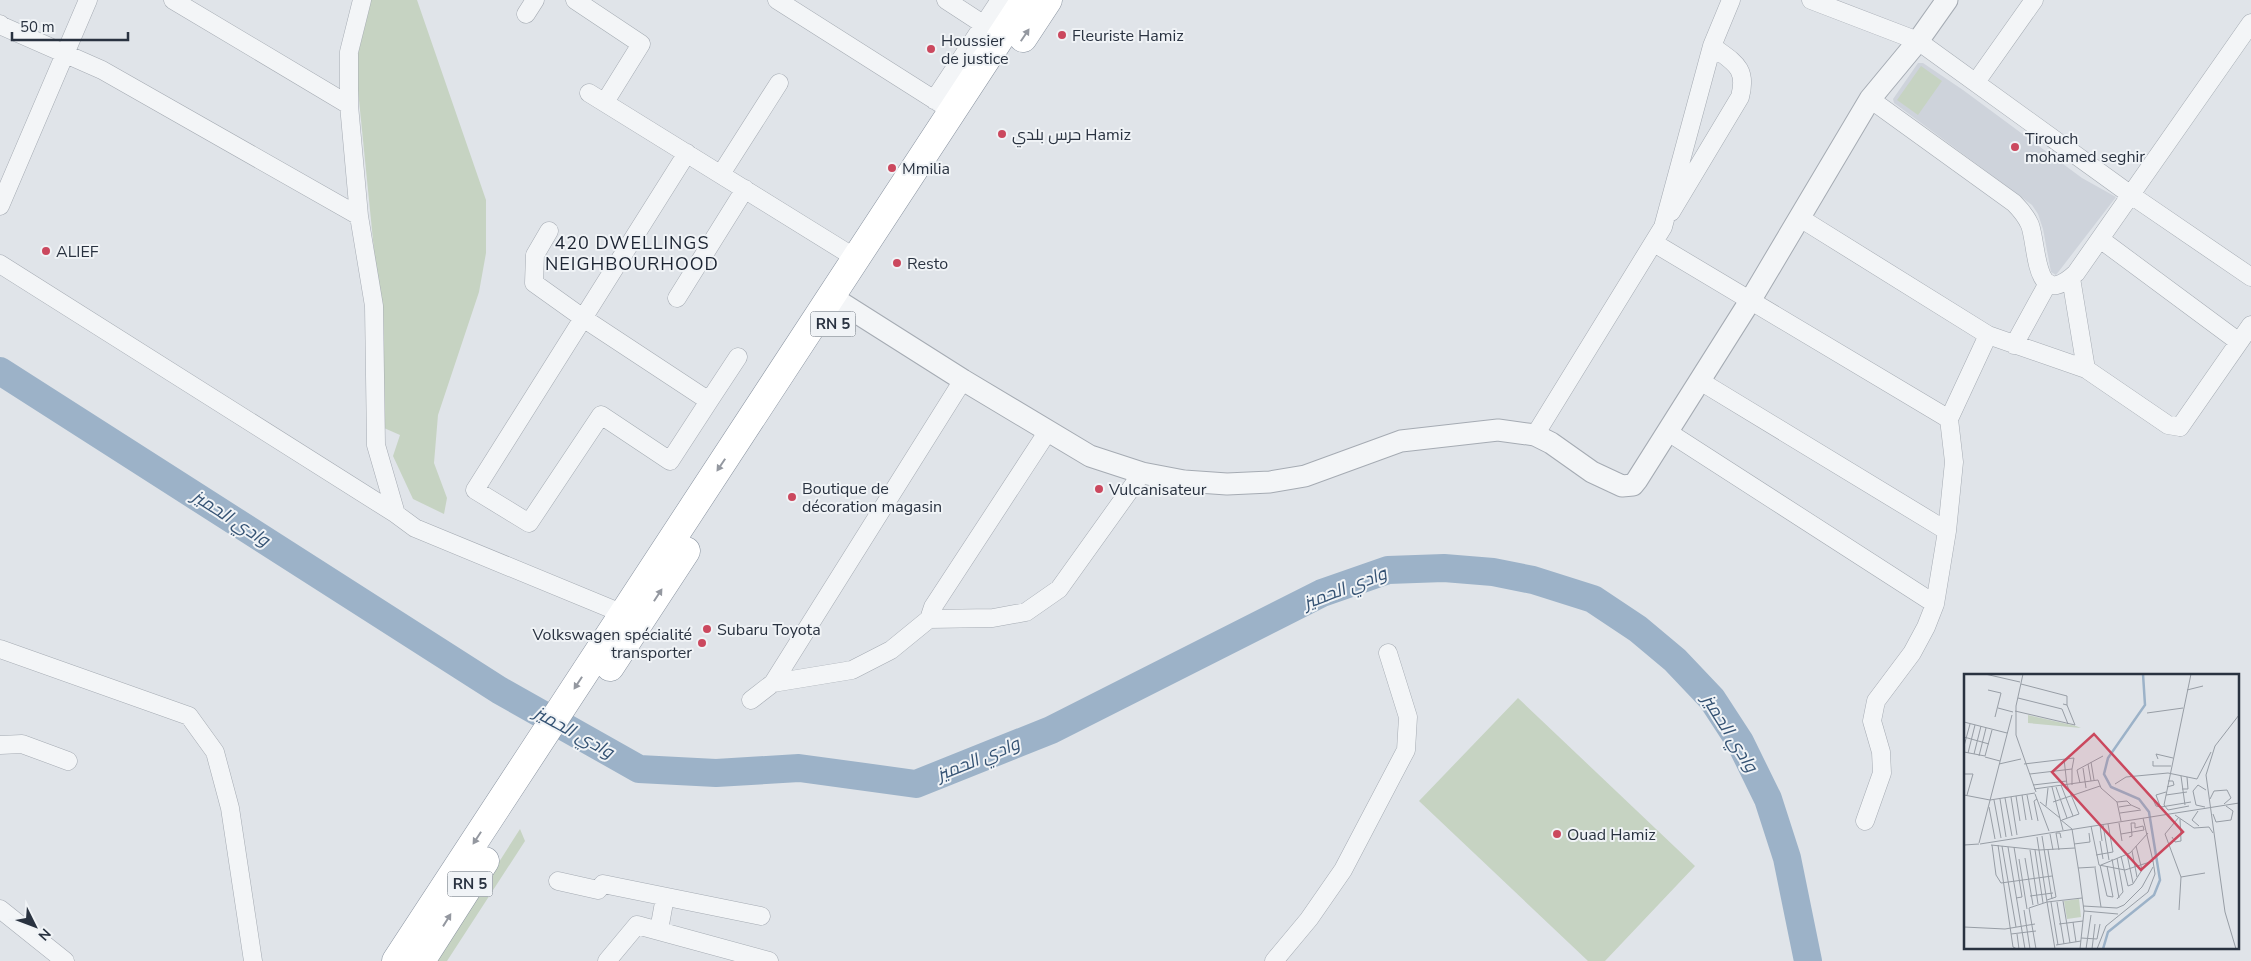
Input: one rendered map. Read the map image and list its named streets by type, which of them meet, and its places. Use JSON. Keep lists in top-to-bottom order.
{
  "streets": {
    "highway": ["RN 5"]
  },
  "districts": ["420 DWELLINGS NEIGHBOURHOOD"],
  "water": ["وادي الحميز"],
  "places": [
    "Fleuriste Hamiz",
    "Houssier de justice",
    "حرس بلدي Hamiz",
    "Tirouch mohamed seghir",
    "Mmilia",
    "ALIEF",
    "Resto",
    "Vulcanisateur",
    "Boutique de décoration magasin",
    "Subaru Toyota",
    "Volkswagen spécialité transporter",
    "Ouad Hamiz"
  ],
  "scale_bar": "50 m",
  "north": "bottom right"
}
